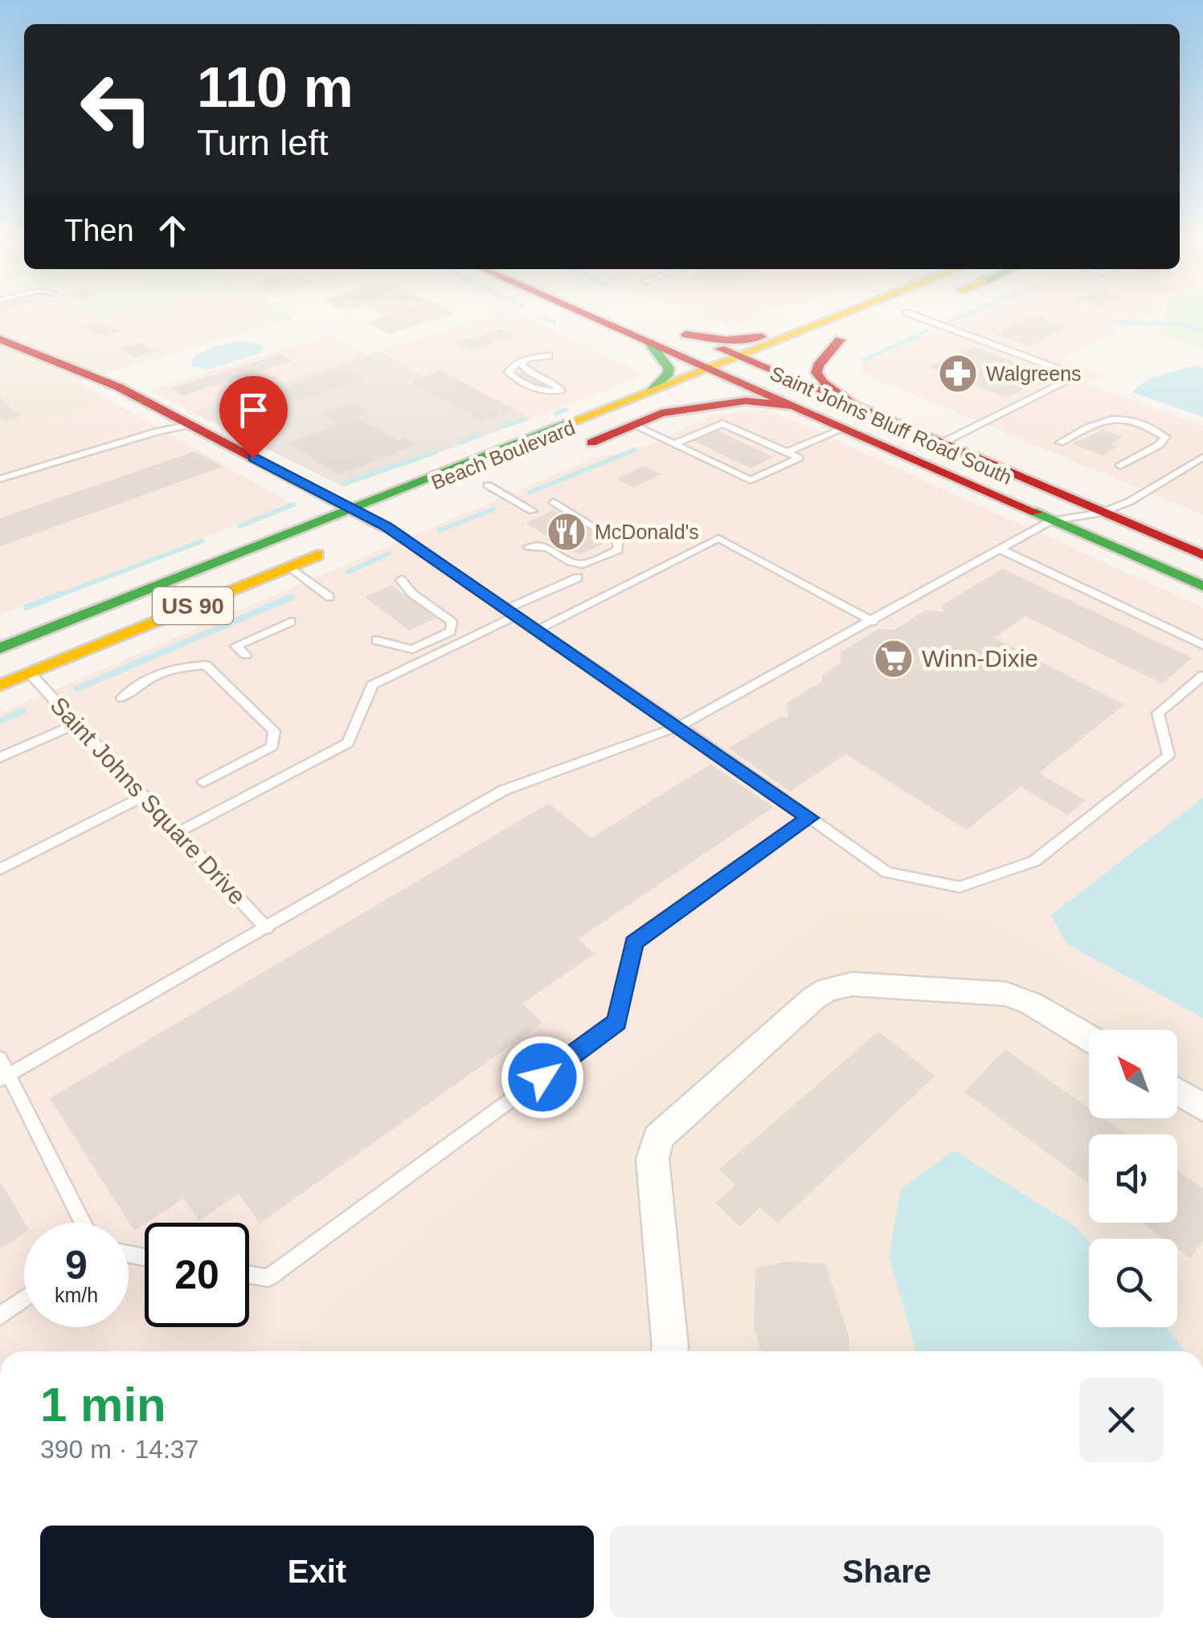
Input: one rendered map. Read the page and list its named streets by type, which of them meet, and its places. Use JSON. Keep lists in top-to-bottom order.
{
  "streets": {
    "main road": ["Saint Johns Bluff Road South", "Beach Boulevard", "US 90"],
    "lane": ["Saint Johns Square Drive"]
  },
  "crossings": [
    ["Saint Johns Bluff Road South", "Beach Boulevard"],
    ["Saint Johns Bluff Road South", "US 90"],
    ["US 90", "Saint Johns Square Drive"]
  ],
  "places": {
    "pharmacy": ["Walgreens"],
    "restaurant": ["McDonald's"],
    "supermarket": ["Winn-Dixie"]
  },
  "north": "top left",
  "page": {
    "turn": ["110 m", "Turn left"],
    "then": "Then",
    "speed": "9 km/h",
    "limit": "20",
    "heading": ["1 min", "390 m · 14:37"],
    "buttons": ["Exit", "Share"]
  }
}
